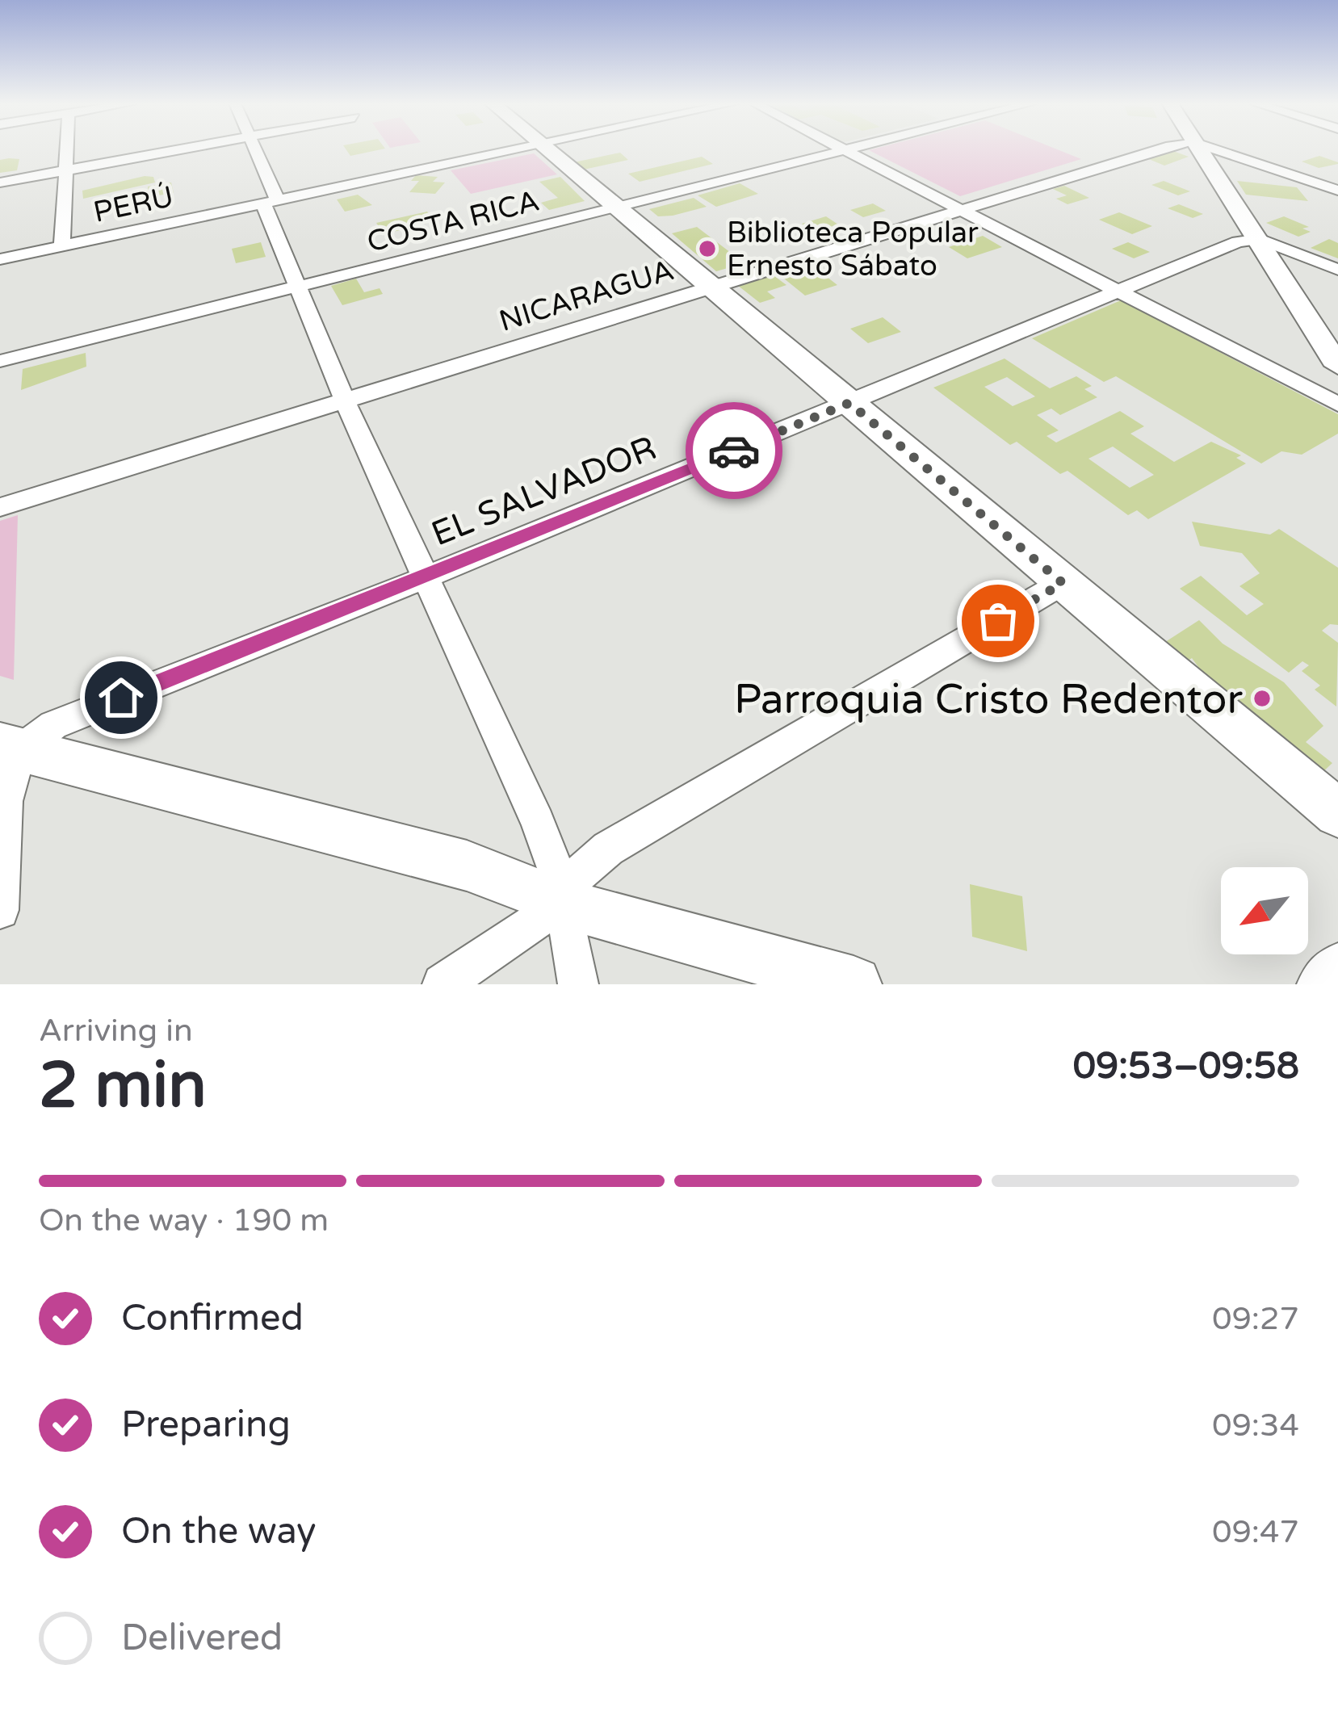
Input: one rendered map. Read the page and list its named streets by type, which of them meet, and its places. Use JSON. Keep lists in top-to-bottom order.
{
  "streets": {
    "street": [
      "PERÚ",
      "COSTA RICA",
      "NICARAGUA",
      "EL SALVADOR"
    ]
  },
  "places": ["Biblioteca Popular Ernesto Sábato", "Parroquia Cristo Redentor"],
  "north": "bottom left",
  "page": {
    "heading": ["2 min", "Arriving in", "09:53–09:58"],
    "bar": "On the way · 190 m",
    "list": [
      ["Confirmed", "09:27"],
      ["Preparing", "09:34"],
      ["On the way", "09:47"],
      "Delivered"
    ]
  }
}
